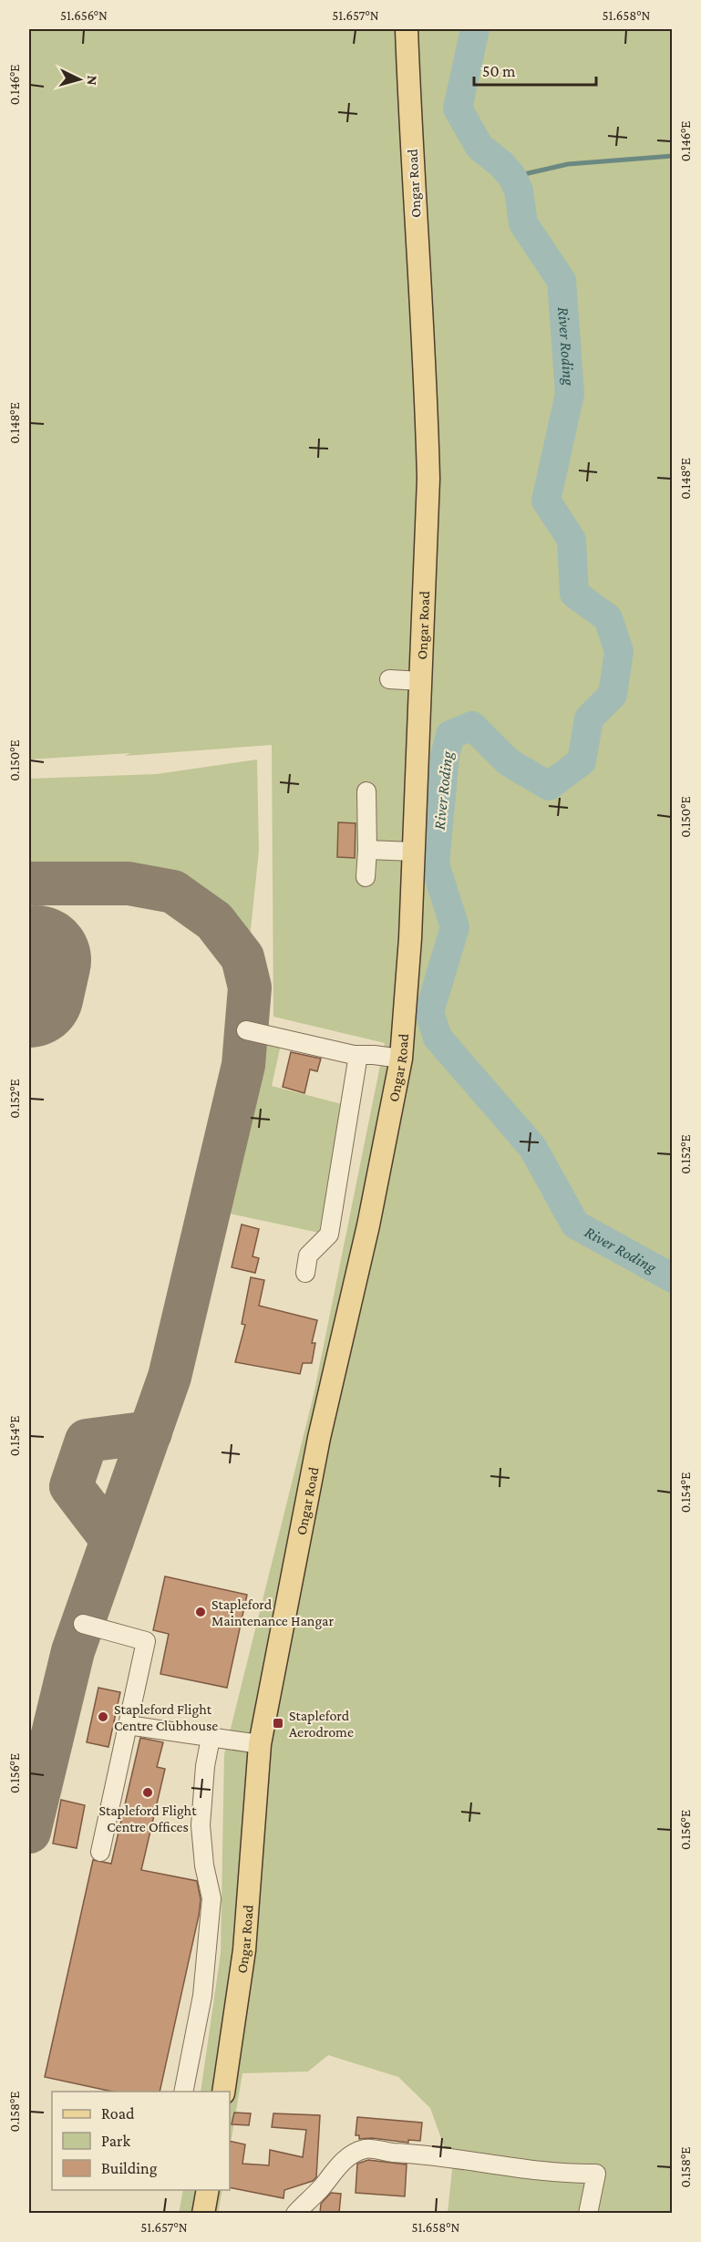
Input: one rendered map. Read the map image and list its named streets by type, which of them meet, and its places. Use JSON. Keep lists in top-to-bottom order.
{
  "streets": {
    "main road": ["Ongar Road"]
  },
  "water": ["River Roding"],
  "places": {
    "other": ["Stapleford Maintenance Hangar", "Stapleford Flight Centre Clubhouse", "Stapleford Flight Centre Offices"],
    "transit": ["Stapleford Aerodrome"]
  },
  "legend": ["Road", "Park", "Building"],
  "scale_bar": "50 m",
  "north": "right",
  "coordinates": [
    "51.656°N",
    "51.657°N",
    "51.658°N",
    "0.146°E",
    "0.148°E",
    "0.150°E",
    "0.152°E",
    "0.154°E",
    "0.156°E",
    "0.158°E"
  ]
}
